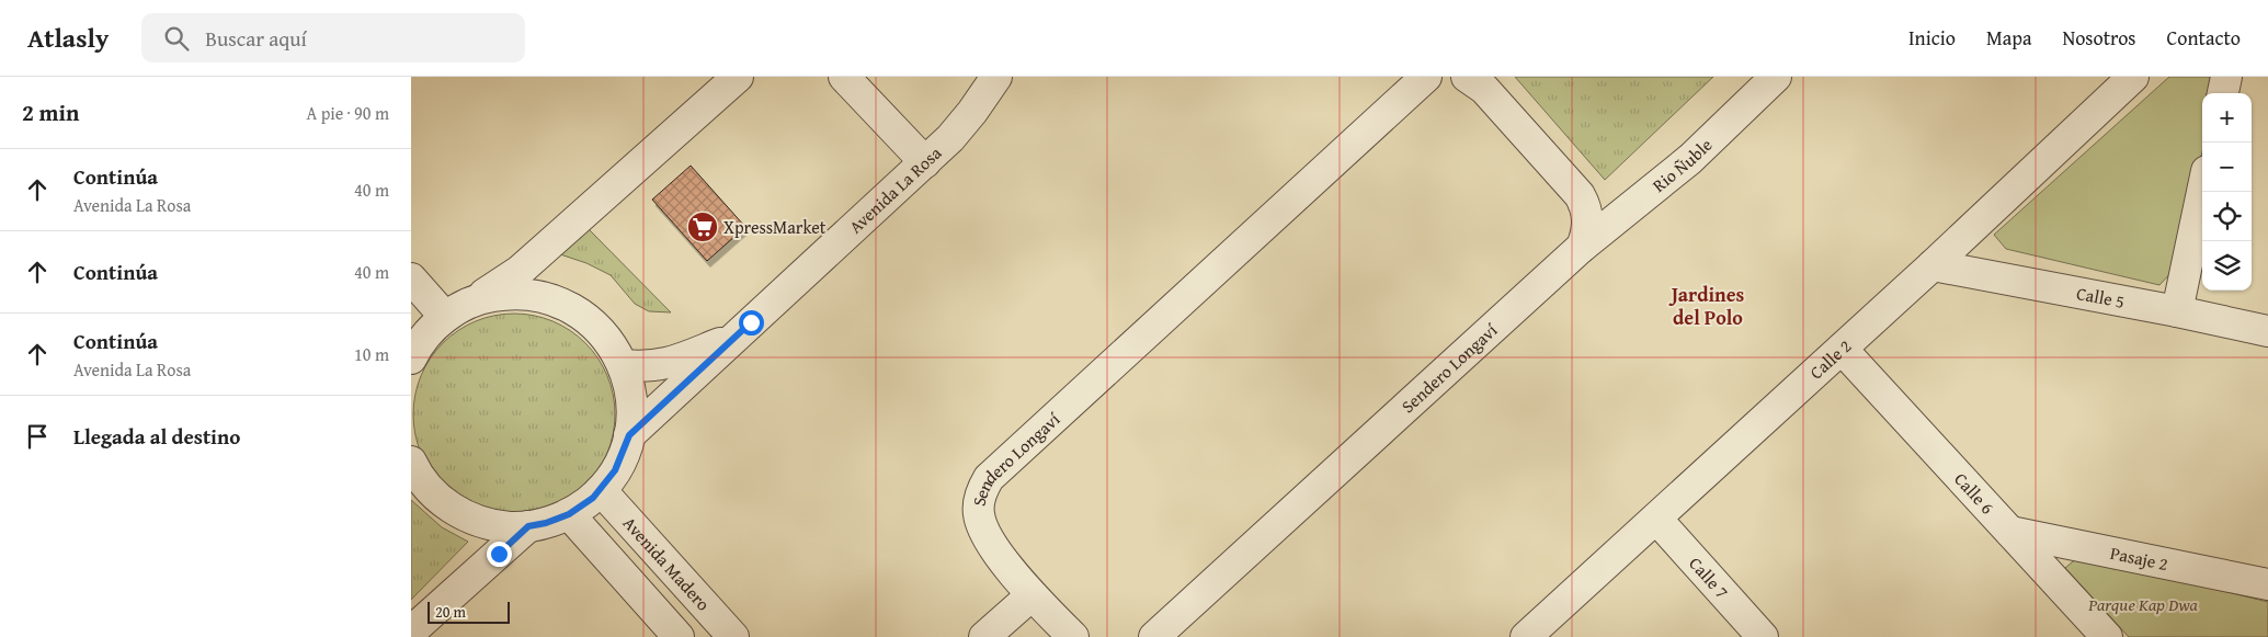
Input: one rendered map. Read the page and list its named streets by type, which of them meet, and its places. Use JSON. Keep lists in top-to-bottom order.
{
  "streets": {
    "street": [
      "Rio Ñuble",
      "Avenida La Rosa",
      "Calle 5",
      "Calle 2",
      "Sendero Longaví",
      "Calle 6",
      "Pasaje 2",
      "Avenida Madero",
      "Calle 7"
    ]
  },
  "crossings": [
    ["Rio Ñuble", "Sendero Longaví"],
    ["Calle 5", "Calle 2"],
    ["Calle 2", "Calle 6"],
    ["Calle 2", "Calle 7"],
    ["Calle 6", "Pasaje 2"]
  ],
  "districts": ["Jardines del Polo"],
  "parks": ["Parque Kap Dwa"],
  "places": {
    "supermarket": ["XpressMarket"]
  },
  "scale_bar": "20 m",
  "page": {
    "header": "Atlasly",
    "search": "Buscar aquí",
    "nav": [
      "Inicio",
      "Mapa",
      "Nosotros",
      "Contacto"
    ],
    "heading": ["2 min", "A pie · 90 m"],
    "map_buttons": ["+", "−"],
    "list": [
      ["Continúa", "Avenida La Rosa", "40 m"],
      ["Continúa", "40 m"],
      ["Continúa", "Avenida La Rosa", "10 m"],
      "Llegada al destino"
    ],
    "scale": "20 m"
  }
}
